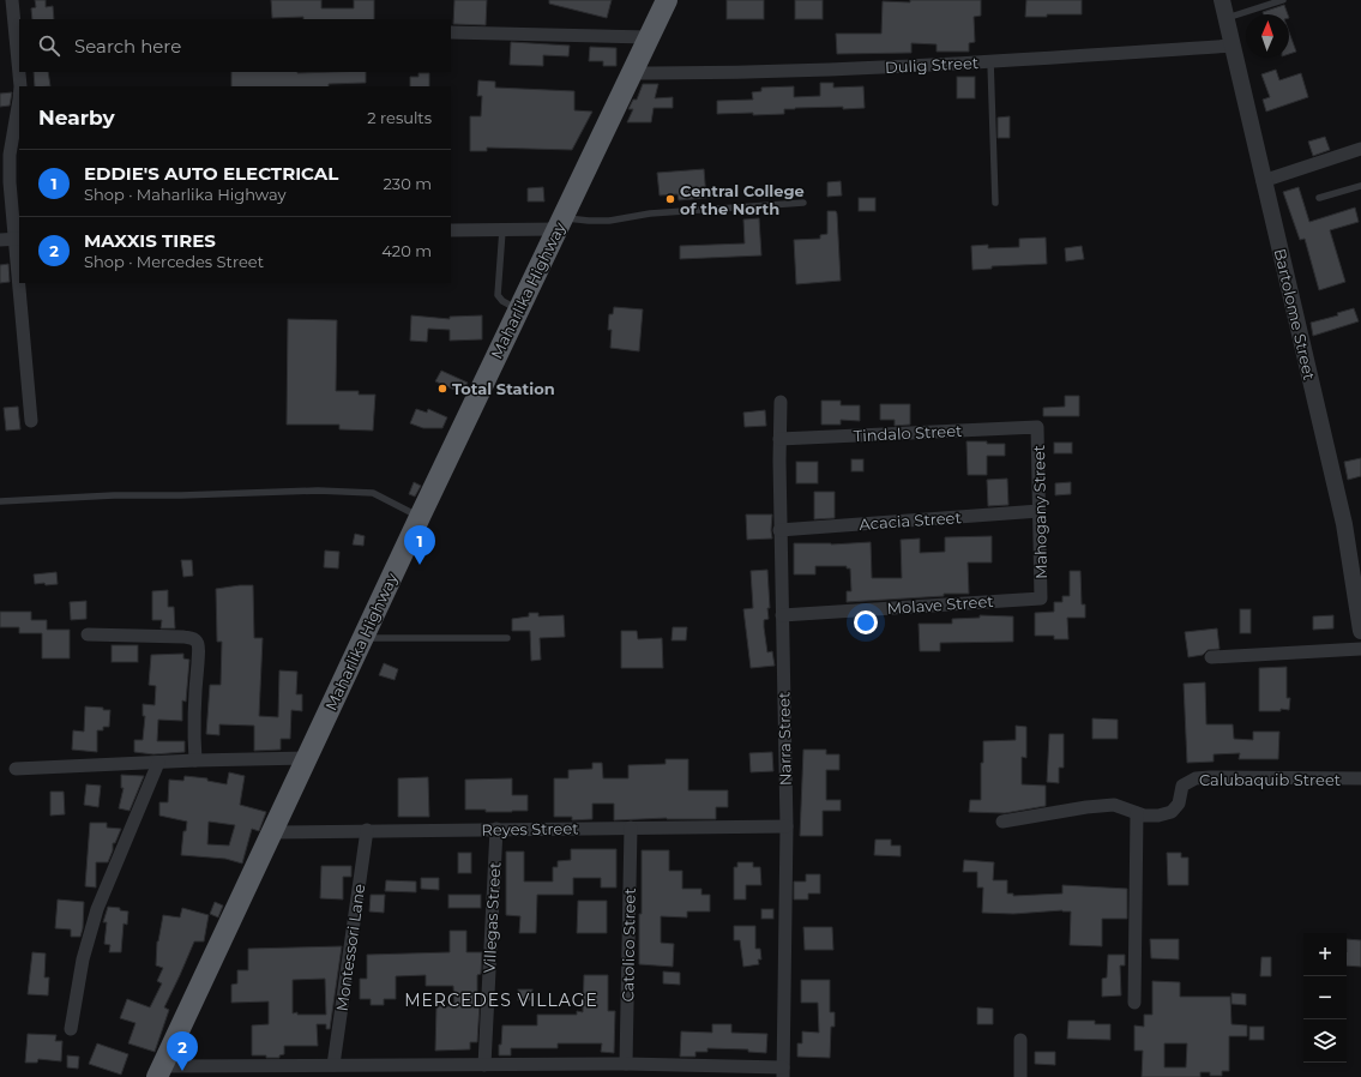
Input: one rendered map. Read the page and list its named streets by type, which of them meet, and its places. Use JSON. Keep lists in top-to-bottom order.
{
  "streets": {
    "highway": ["Maharlika Highway"],
    "street": [
      "Dulig Street",
      "Bartolome Street",
      "Tindalo Street",
      "Mahogany Street",
      "Acacia Street",
      "Molave Street",
      "Narra Street",
      "Calubaquib Street",
      "Reyes Street",
      "Villegas Street",
      "Catolico Street",
      "Montessori Lane"
    ]
  },
  "crossings": [
    ["Dulig Street", "Maharlika Highway"],
    ["Dulig Street", "Bartolome Street"],
    ["Maharlika Highway", "Reyes Street"],
    ["Tindalo Street", "Mahogany Street"],
    ["Tindalo Street", "Narra Street"],
    ["Mahogany Street", "Acacia Street"],
    ["Mahogany Street", "Molave Street"],
    ["Acacia Street", "Narra Street"],
    ["Molave Street", "Narra Street"],
    ["Narra Street", "Reyes Street"],
    ["Reyes Street", "Villegas Street"],
    ["Reyes Street", "Catolico Street"],
    ["Reyes Street", "Montessori Lane"]
  ],
  "districts": ["MERCEDES VILLAGE"],
  "places": ["Central College of the North", "Total Station"],
  "north": "top",
  "page": {
    "search": "Search here",
    "heading": ["Nearby", "2 results"],
    "list": [
      {
        "mark": "1",
        "name": "EDDIE'S AUTO ELECTRICAL",
        "note": "Shop · Maharlika Highway",
        "value": "230 m"
      },
      {
        "mark": "2",
        "name": "MAXXIS TIRES",
        "note": "Shop · Mercedes Street",
        "value": "420 m"
      }
    ],
    "pins": ["1", "2"],
    "map_buttons": ["+", "−"]
  }
}
